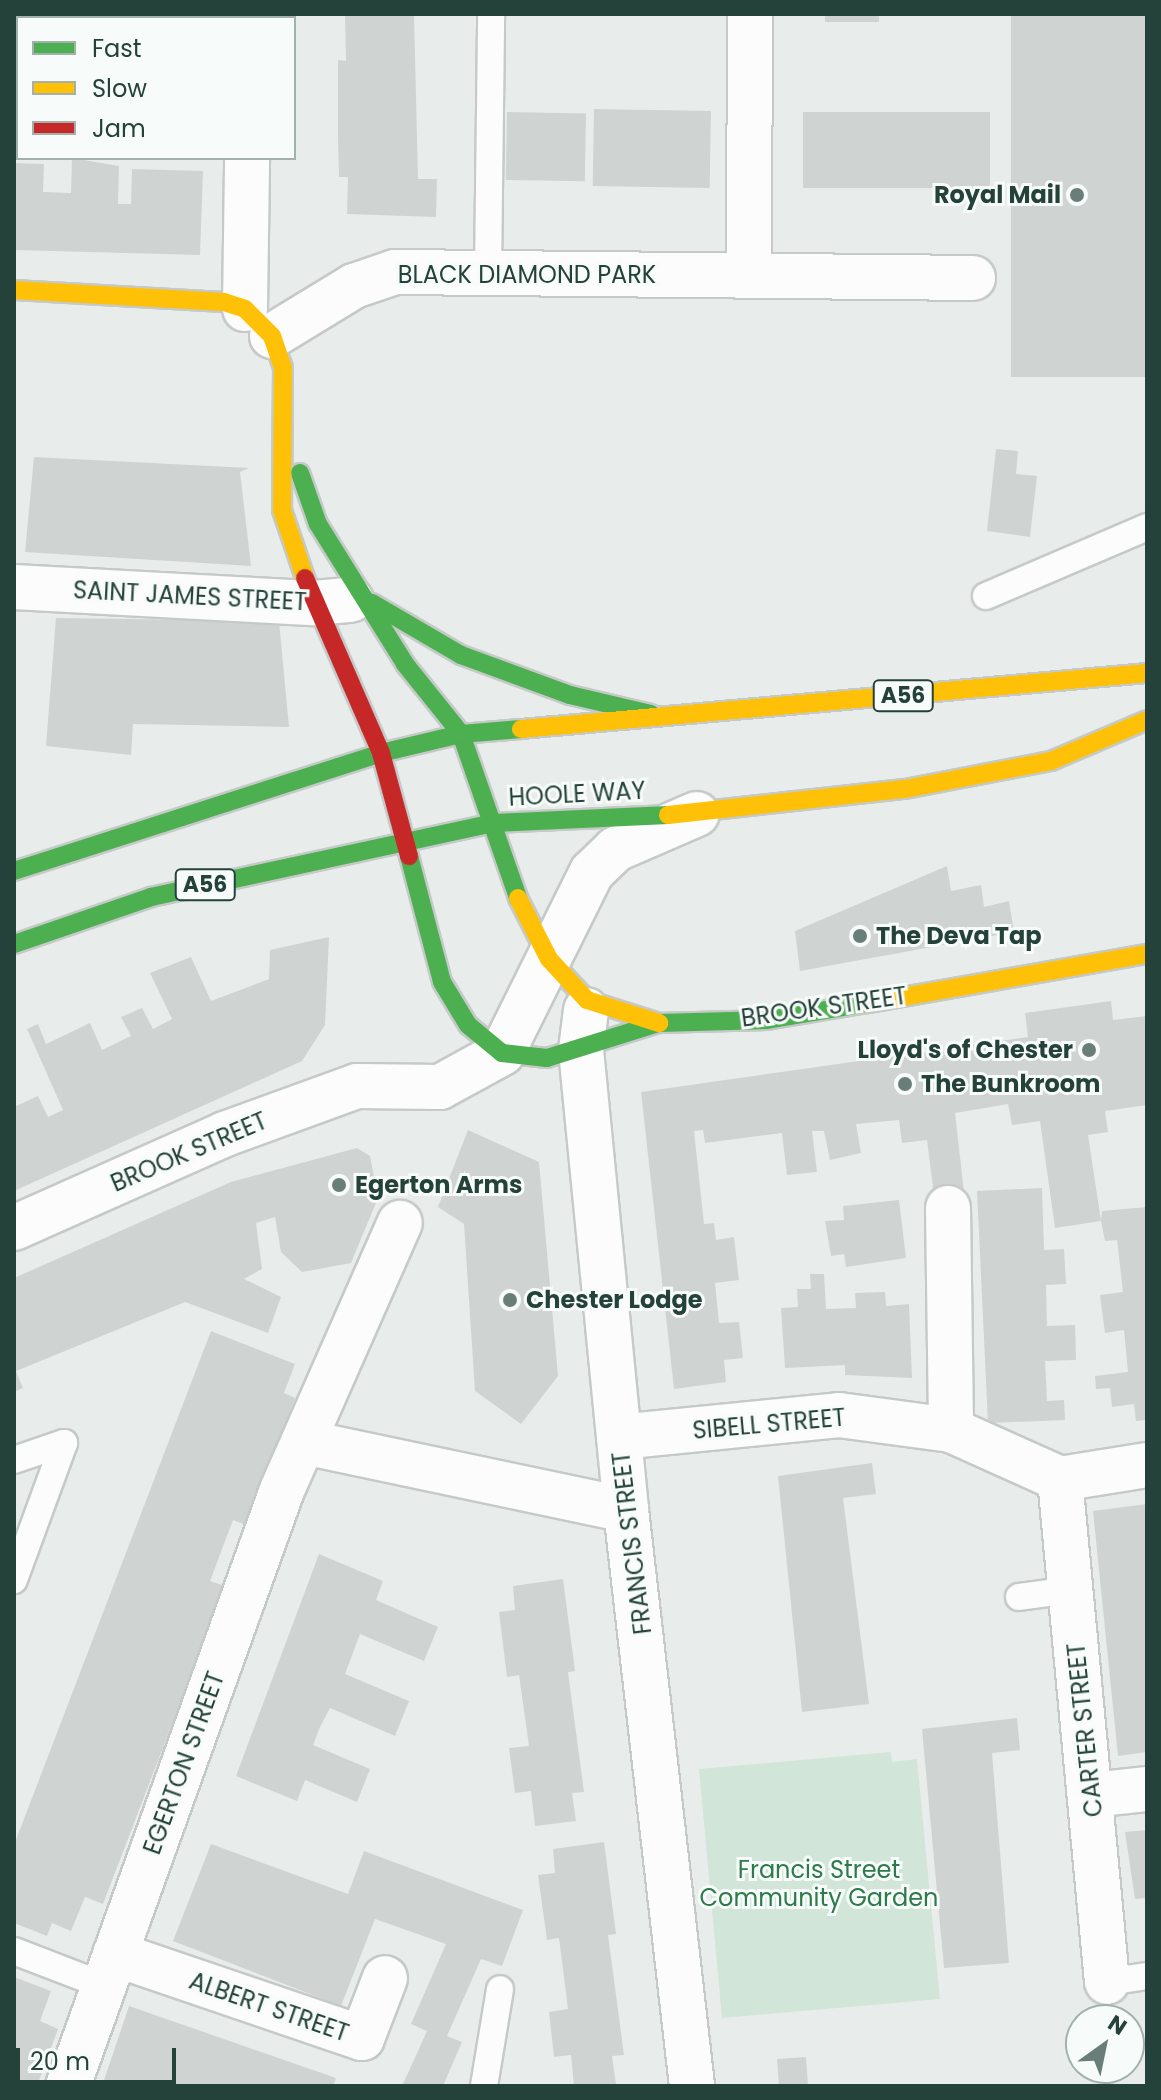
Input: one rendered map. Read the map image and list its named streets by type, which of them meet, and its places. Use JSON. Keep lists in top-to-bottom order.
{
  "streets": {
    "main road": ["A56", "HOOLE WAY", "BROOK STREET"],
    "street": [
      "BLACK DIAMOND PARK",
      "SAINT JAMES STREET",
      "SIBELL STREET",
      "FRANCIS STREET",
      "CARTER STREET",
      "EGERTON STREET",
      "ALBERT STREET"
    ]
  },
  "crossings": [
    ["BROOK STREET", "FRANCIS STREET"],
    ["SIBELL STREET", "FRANCIS STREET"],
    ["SIBELL STREET", "CARTER STREET"],
    ["EGERTON STREET", "ALBERT STREET"]
  ],
  "parks": ["Francis Street Community Garden"],
  "places": [
    "Royal Mail",
    "The Deva Tap",
    "Lloyd's of Chester",
    "The Bunkroom",
    "Egerton Arms",
    "Chester Lodge"
  ],
  "legend": ["Fast", "Slow", "Jam"],
  "scale_bar": "20 m",
  "north": "top right"
}
